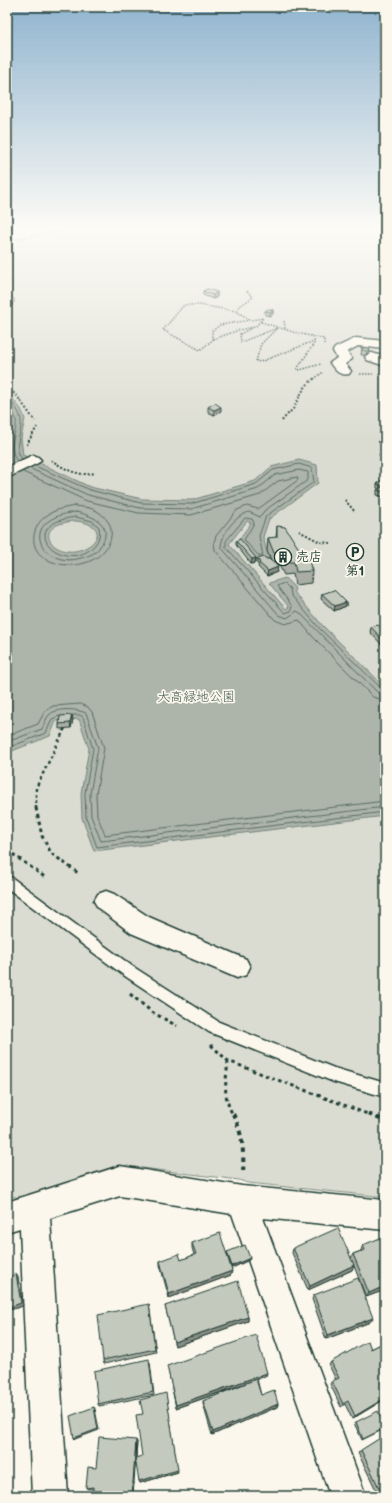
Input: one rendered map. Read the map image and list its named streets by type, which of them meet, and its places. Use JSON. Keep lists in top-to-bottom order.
{
  "parks": ["大高緑地公園"],
  "places": {
    "parking": ["第1"],
    "building": ["売店"]
  }
}
